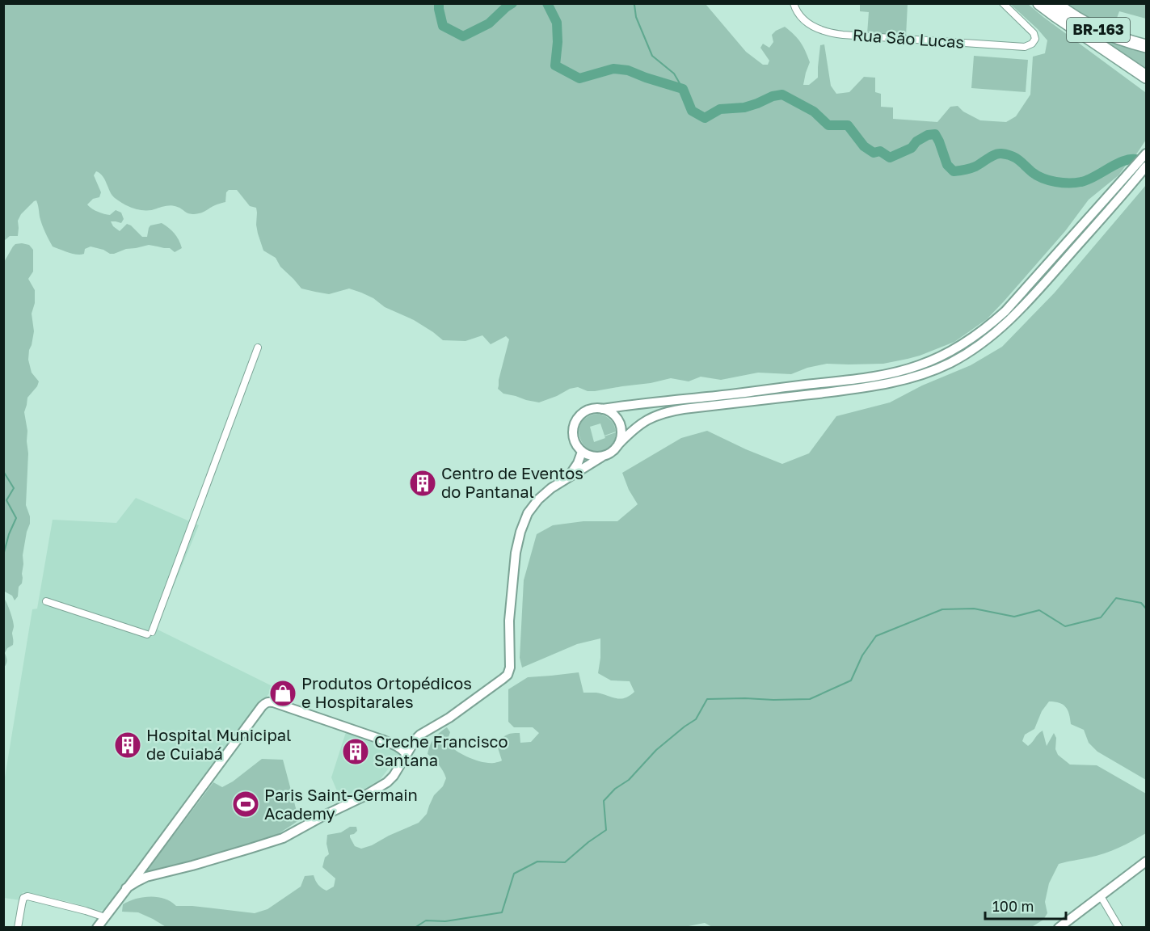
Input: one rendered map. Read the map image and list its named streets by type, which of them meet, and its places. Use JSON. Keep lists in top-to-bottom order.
{
  "streets": {
    "highway": ["BR-163"],
    "street": ["Rua São Lucas"]
  },
  "places": {
    "building": ["Centro de Eventos do Pantanal", "Hospital Municipal de Cuiabá", "Creche Francisco Santana"],
    "shop": ["Produtos Ortopédicos e Hospitarales"],
    "sports": ["Paris Saint-Germain Academy"]
  },
  "scale_bar": "100 m"
}
